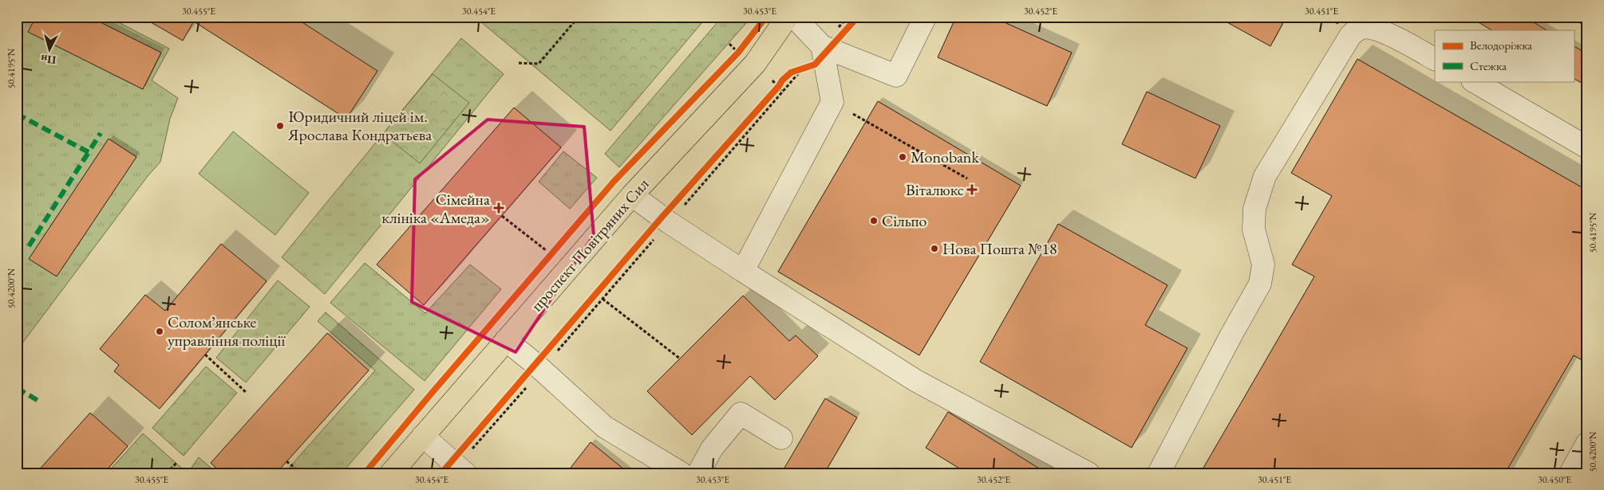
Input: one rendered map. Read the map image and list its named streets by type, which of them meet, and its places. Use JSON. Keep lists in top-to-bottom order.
{
  "streets": {
    "main road": ["проспект Повітряних Сил"]
  },
  "places": {
    "other": [
      "Юридичний ліцей ім. Ярослава Кондратьєва",
      "Monobank",
      "Сільпо",
      "Нова Пошта №18",
      "Соломʼянське управління поліції"
    ],
    "health": ["Віталюкс", "Сімейна клініка «Амеда»"]
  },
  "legend": ["Велодоріжка", "Стежка"],
  "north": "bottom",
  "coordinates": [
    "30.455°E",
    "30.454°E",
    "30.453°E",
    "30.452°E",
    "30.451°E",
    "50.4195°N",
    "50.4200°N",
    "30.450°E"
  ]
}
